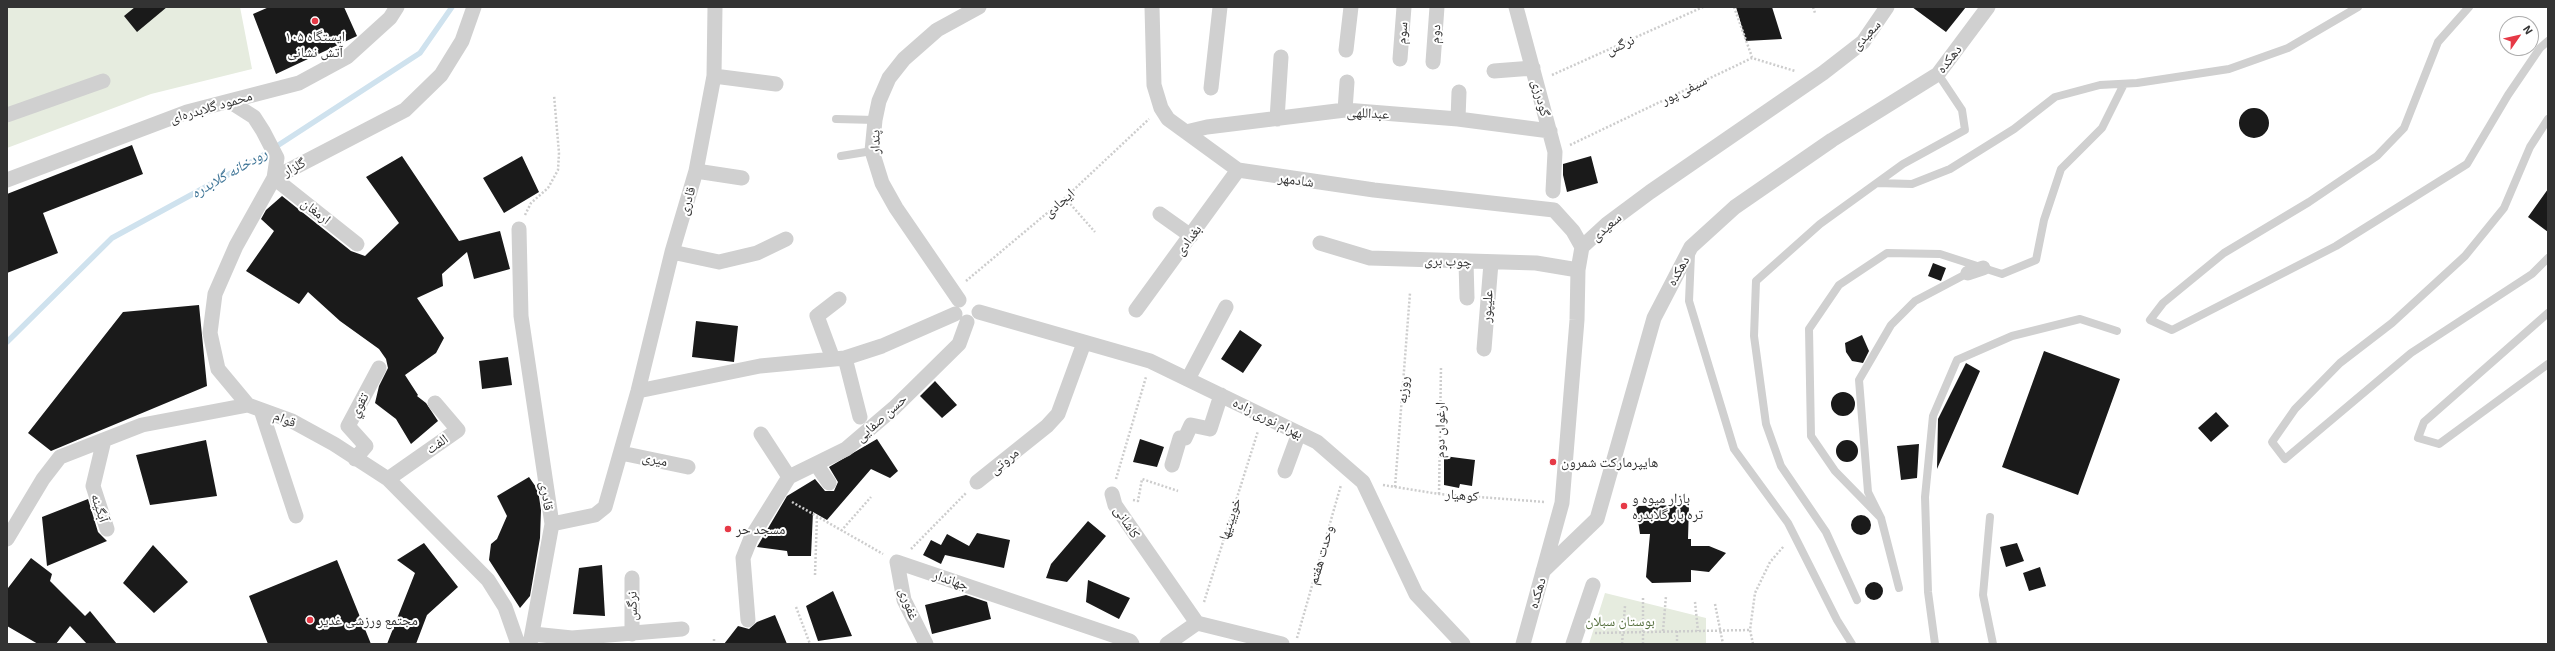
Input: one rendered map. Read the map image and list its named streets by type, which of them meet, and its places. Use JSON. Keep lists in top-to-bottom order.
{
  "streets": {
    "street": [
      "سوم",
      "دوم",
      "سعیدی",
      "نرگس",
      "دهکده",
      "گودرزی",
      "محمود گلابدره‌ای",
      "عبداللهی",
      "پندار",
      "گلزار",
      "شادمهر",
      "قادری",
      "ارمغان",
      "بغدادی",
      "چوب بری",
      "علیپور",
      "تقوي",
      "حسن صفایی",
      "بهرام نوری زاده",
      "قوام",
      "الفت",
      "میری",
      "مروتی",
      "آبگینه",
      "کاشانی",
      "جهاندار",
      "غفوری"
    ],
    "path": [
      "سیفی پور",
      "ایجادی",
      "روزبه",
      "ارغوان دوم",
      "کوهیار",
      "خویینیها",
      "وحدت هفتم"
    ]
  },
  "crossings": [
    ["سعیدی", "دهکده"],
    ["سعیدی", "شادمهر"],
    ["سعیدی", "چوب بری"],
    ["سعیدی", "کوهیار"],
    ["نرگس", "گودرزی"],
    ["سیفی پور", "گودرزی"],
    ["گودرزی", "عبداللهی"],
    ["عبداللهی", "شادمهر"],
    ["پندار", "ایجادی"],
    ["پندار", "حسن صفایی"],
    ["گلزار", "ارمغان"],
    ["گلزار", "قوام"],
    ["شادمهر", "ایجادی"],
    ["شادمهر", "بغدادی"],
    ["قادری", "میری"],
    ["ایجادی", "حسن صفایی"],
    ["چوب بری", "علیپور"],
    ["روزبه", "کوهیار"],
    ["تقوي", "قوام"],
    ["بهرام نوری زاده", "مروتی"],
    ["بهرام نوری زاده", "کوهیار"],
    ["بهرام نوری زاده", "خویینیها"],
    ["بهرام نوری زاده", "کاشانی"],
    ["بهرام نوری زاده", "وحدت هفتم"],
    ["قوام", "الفت"],
    ["ارغوان دوم", "کوهیار"],
    ["مروتی", "جهاندار"],
    ["مروتی", "غفوری"],
    ["خویینیها", "کاشانی"],
    ["جهاندار", "غفوری"]
  ],
  "water": ["رودخانه گلابدره"],
  "parks": ["بوستان سبلان"],
  "places": [
    "ایستگاه ۱۰۵ آتش نشانی",
    "هایپرمارکت شمرون",
    "بازار میوه و تره بار گلابدره",
    "مسجد حر",
    "مجتمع ورزشی غدیر"
  ],
  "north": "top right"
}
